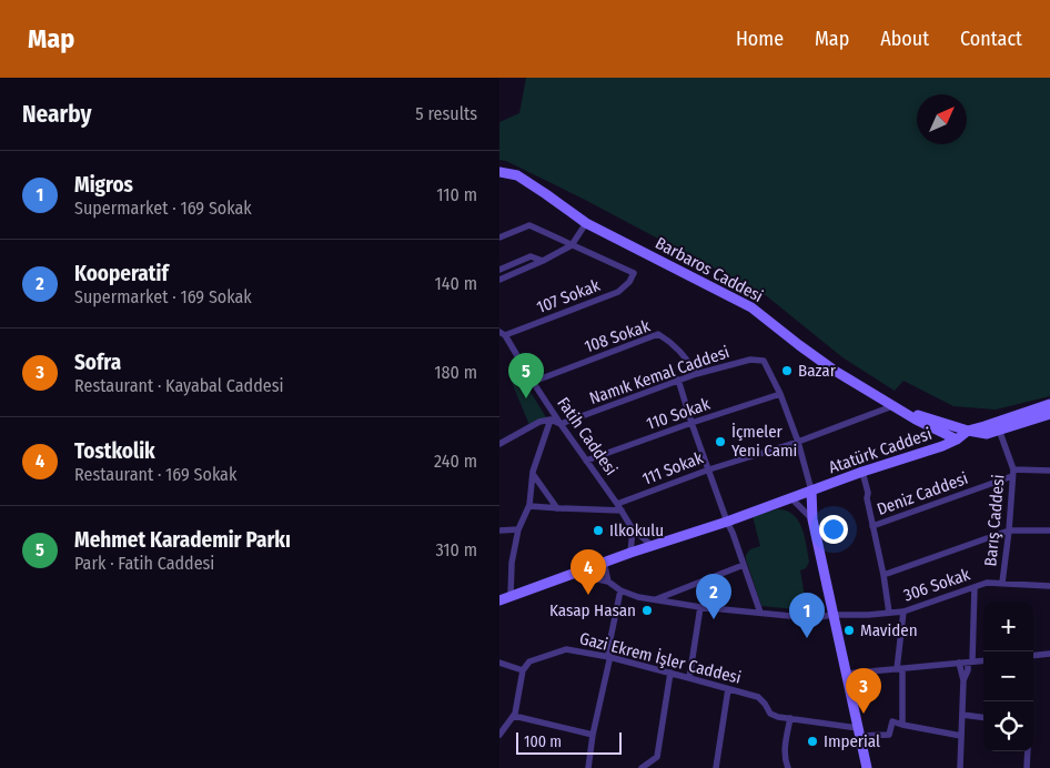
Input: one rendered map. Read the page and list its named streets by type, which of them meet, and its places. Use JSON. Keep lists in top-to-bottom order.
{
  "streets": {
    "street": [
      "Barbaros Caddesi",
      "107 Sokak",
      "108 Sokak",
      "Namık Kemal Caddesi",
      "110 Sokak",
      "Fatih Caddesi",
      "Atatürk Caddesi",
      "111 Sokak",
      "Deniz Caddesi",
      "Barış Caddesi",
      "306 Sokak",
      "Gazi Ekrem İşler Caddesi"
    ]
  },
  "crossings": [
    ["Barbaros Caddesi", "Atatürk Caddesi"],
    ["Barbaros Caddesi", "111 Sokak"],
    ["107 Sokak", "Fatih Caddesi"],
    ["108 Sokak", "Namık Kemal Caddesi"],
    ["108 Sokak", "Fatih Caddesi"],
    ["Namık Kemal Caddesi", "110 Sokak"],
    ["Namık Kemal Caddesi", "Fatih Caddesi"],
    ["Namık Kemal Caddesi", "Atatürk Caddesi"],
    ["Namık Kemal Caddesi", "111 Sokak"],
    ["110 Sokak", "Fatih Caddesi"],
    ["Fatih Caddesi", "Atatürk Caddesi"],
    ["Fatih Caddesi", "111 Sokak"],
    ["Atatürk Caddesi", "111 Sokak"],
    ["Atatürk Caddesi", "Barış Caddesi"],
    ["Deniz Caddesi", "Barış Caddesi"],
    ["Barış Caddesi", "306 Sokak"]
  ],
  "places": [
    "Bazar",
    "İçmeler Yeni Cami",
    "Ilkokulu",
    "Kasap Hasan",
    "Maviden",
    "Imperial"
  ],
  "scale_bar": "100 m",
  "north": "top right",
  "page": {
    "header": "Map",
    "nav": [
      "Home",
      "Map",
      "About",
      "Contact"
    ],
    "heading": ["Nearby", "5 results"],
    "list": [
      {
        "mark": "1",
        "name": "Migros",
        "note": "Supermarket · 169 Sokak",
        "value": "110 m"
      },
      {
        "mark": "2",
        "name": "Kooperatif",
        "note": "Supermarket · 169 Sokak",
        "value": "140 m"
      },
      {
        "mark": "3",
        "name": "Sofra",
        "note": "Restaurant · Kayabal Caddesi",
        "value": "180 m"
      },
      {
        "mark": "4",
        "name": "Tostkolik",
        "note": "Restaurant · 169 Sokak",
        "value": "240 m"
      },
      {
        "mark": "5",
        "name": "Mehmet Karademir Parkı",
        "note": "Park · Fatih Caddesi",
        "value": "310 m"
      }
    ],
    "pins": [
      "5",
      "4",
      "2",
      "1",
      "3"
    ],
    "map_buttons": ["+", "−"],
    "scale": "100 m"
  }
}
